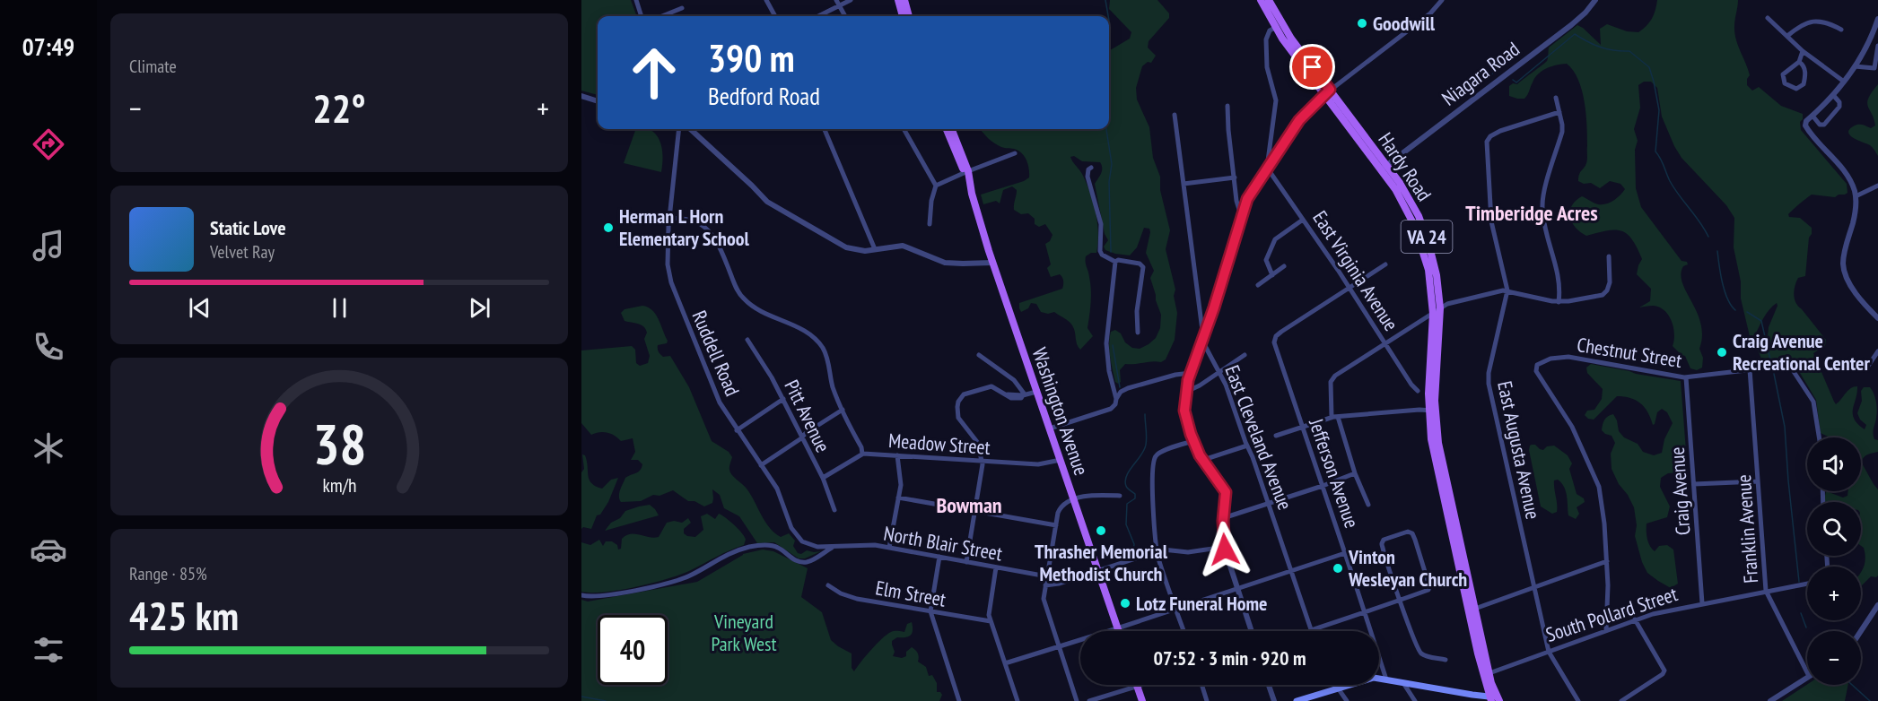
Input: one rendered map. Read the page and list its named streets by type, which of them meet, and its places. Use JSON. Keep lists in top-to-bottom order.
{
  "streets": {
    "main road": ["Hardy Road", "VA 24", "Washington Avenue"],
    "street": [
      "Niagara Road",
      "East Virginia Avenue",
      "Chestnut Street",
      "Ruddell Road",
      "Pitt Avenue",
      "East Cleveland Avenue",
      "Meadow Street",
      "East Augusta Avenue",
      "Jefferson Avenue",
      "Craig Avenue",
      "Franklin Avenue",
      "North Blair Street",
      "Elm Street",
      "South Pollard Street"
    ]
  },
  "crossings": [
    ["Niagara Road", "Hardy Road"],
    ["Hardy Road", "VA 24"],
    ["VA 24", "South Pollard Street"],
    ["East Virginia Avenue", "Jefferson Avenue"],
    ["Chestnut Street", "Craig Avenue"],
    ["Chestnut Street", "Franklin Avenue"],
    ["Ruddell Road", "North Blair Street"],
    ["Washington Avenue", "Meadow Street"],
    ["Pitt Avenue", "Meadow Street"],
    ["East Augusta Avenue", "South Pollard Street"],
    ["Craig Avenue", "South Pollard Street"],
    ["Franklin Avenue", "South Pollard Street"]
  ],
  "districts": ["Timberidge Acres", "Bowman"],
  "parks": ["Vineyard Park West"],
  "places": [
    "Goodwill",
    "Herman L Horn Elementary School",
    "Craig Avenue Recreational Center",
    "Thrasher Memorial Methodist Church",
    "Vinton Wesleyan Church",
    "Lotz Funeral Home"
  ],
  "page": {
    "tabs": "07:49",
    "tile": [
      "Climate",
      ["Range · 85%", "425 km"]
    ],
    "turn": ["390 m", "Bedford Road"],
    "heat": ["−", "22°", "+"],
    "song": ["Static Love", "Velvet Ray"],
    "map_buttons": ["+", "−"],
    "limit": "40",
    "trip": "07:52 · 3 min · 920 m",
    "gauge": ["38", "km/h"]
  }
}
